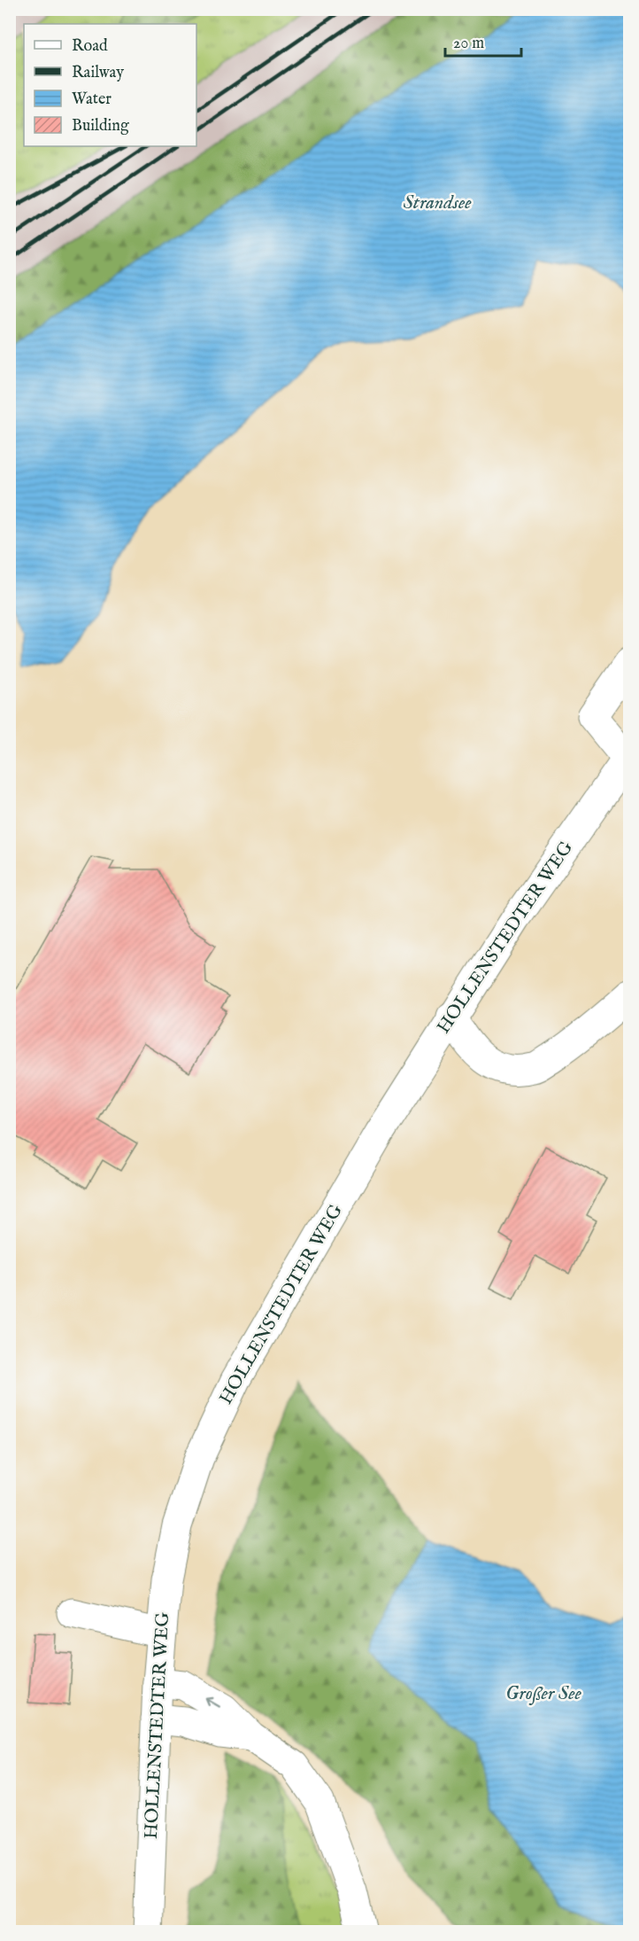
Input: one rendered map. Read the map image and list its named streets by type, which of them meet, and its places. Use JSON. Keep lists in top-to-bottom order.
{
  "streets": {
    "main road": ["HOLLENSTEDTER WEG"]
  },
  "water": ["Strandsee", "Großer See"],
  "legend": [
    "Road",
    "Railway",
    "Water",
    "Building"
  ],
  "scale_bar": "20 m"
}
